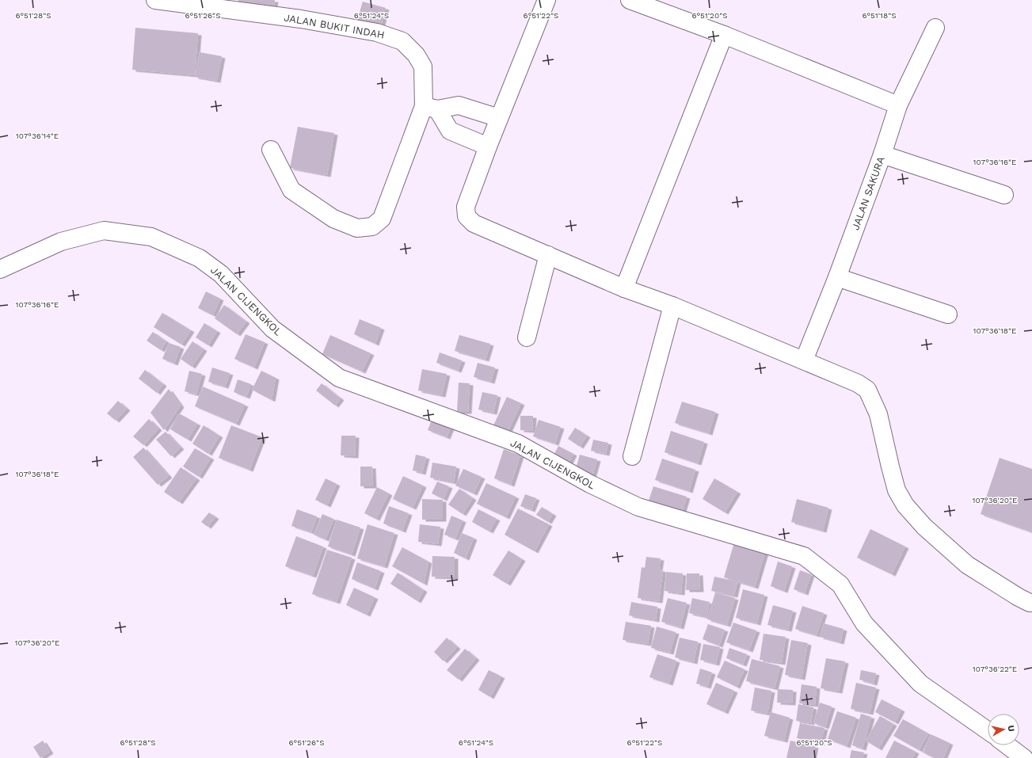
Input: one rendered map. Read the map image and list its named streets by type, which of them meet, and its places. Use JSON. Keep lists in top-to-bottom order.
{
  "streets": {
    "street": ["JALAN BUKIT INDAH", "JALAN SAKURA", "JALAN CIJENGKOL"]
  },
  "north": "right",
  "coordinates": [
    "6°51'28\"S",
    "6°51'26\"S",
    "6°51'24\"S",
    "6°51'22\"S",
    "6°51'20\"S",
    "6°51'18\"S",
    "107°36'14\"E",
    "107°36'16\"E",
    "107°36'18\"E",
    "107°36'20\"E",
    "107°36'22\"E"
  ]
}
